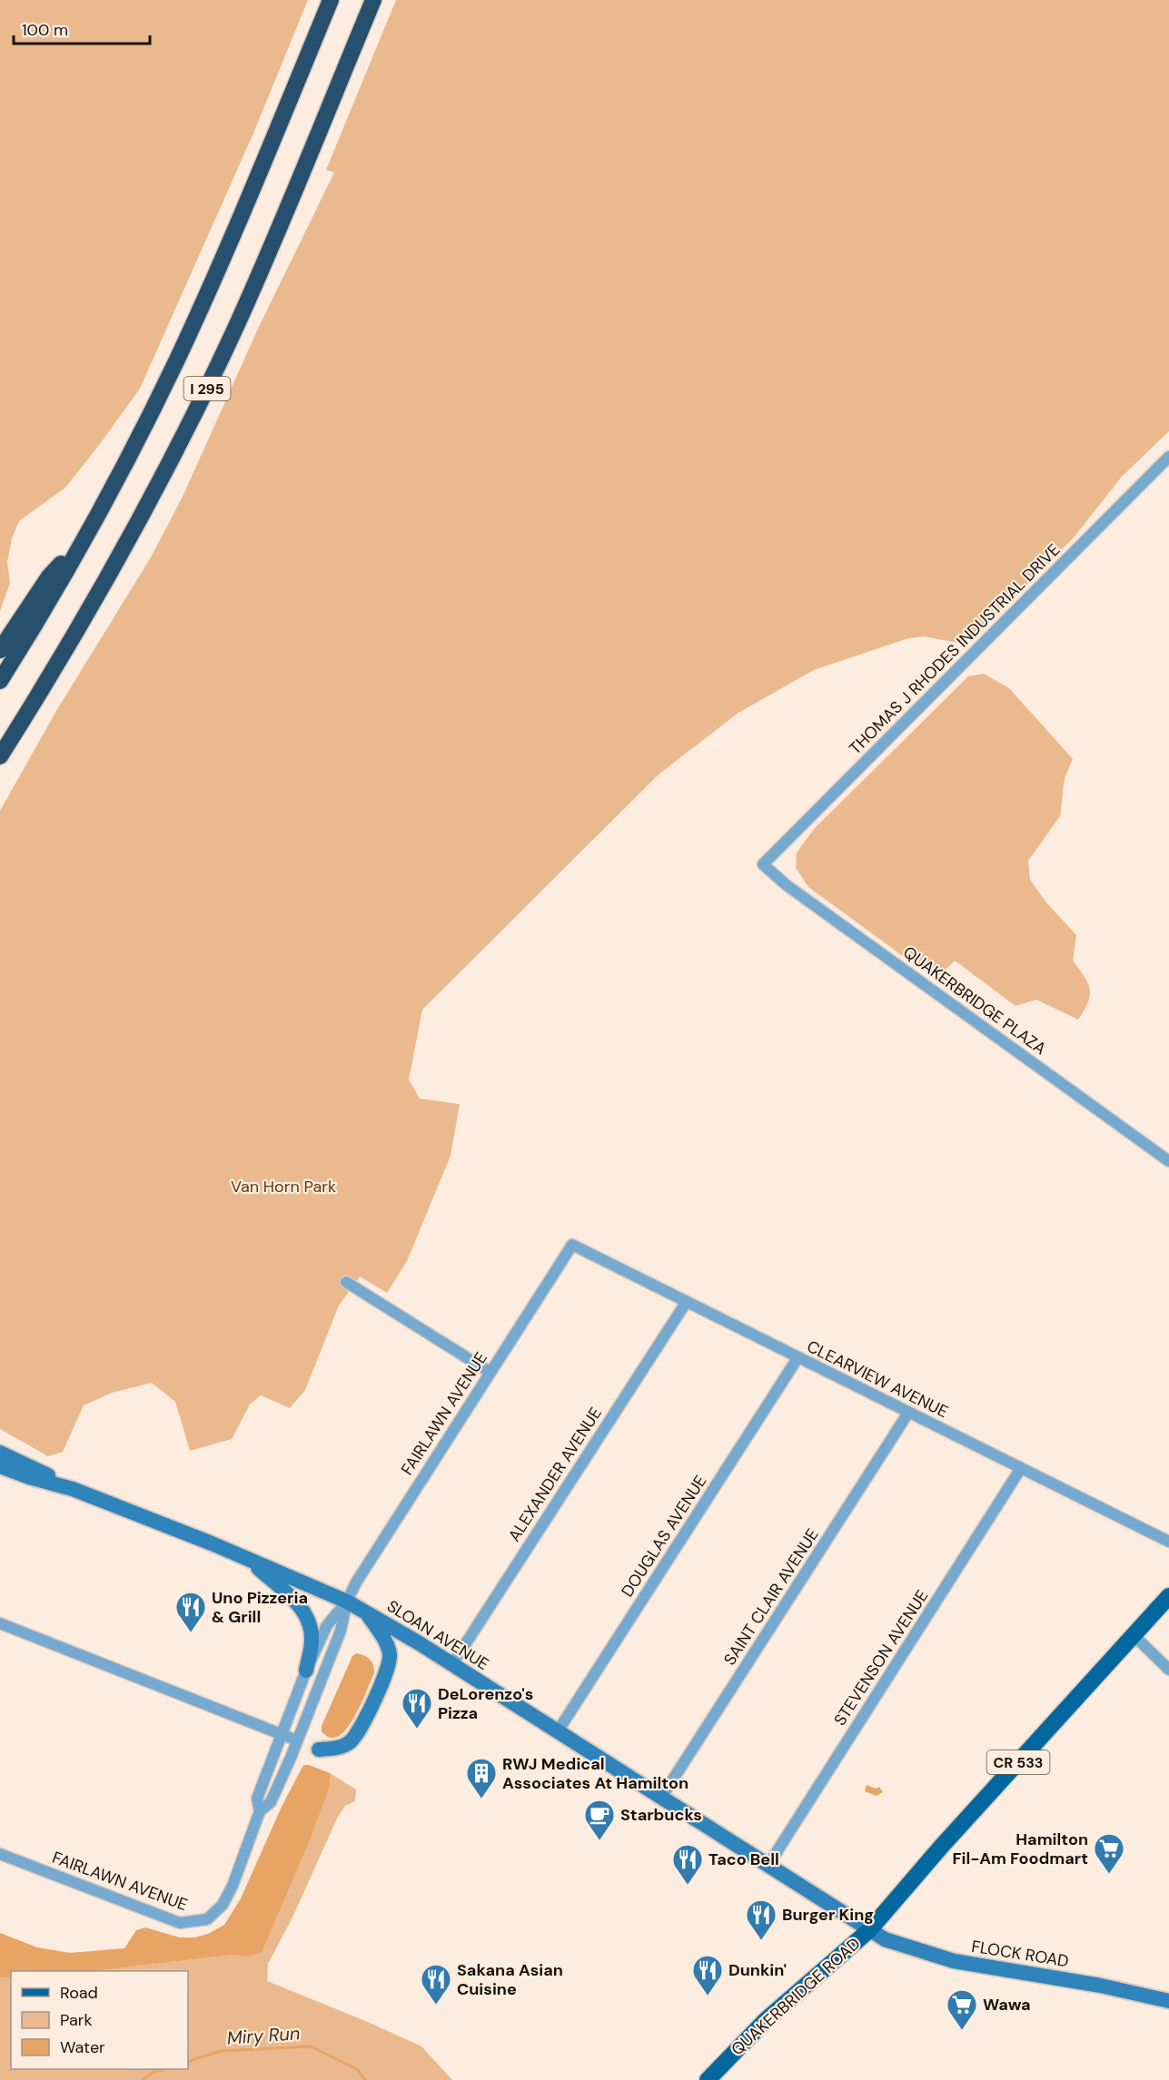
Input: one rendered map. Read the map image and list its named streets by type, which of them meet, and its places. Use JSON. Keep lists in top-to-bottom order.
{
  "streets": {
    "highway": ["I 295"],
    "main road": [
      "SLOAN AVENUE",
      "CR 533",
      "FLOCK ROAD",
      "QUAKERBRIDGE ROAD"
    ],
    "street": [
      "THOMAS J RHODES INDUSTRIAL DRIVE",
      "QUAKERBRIDGE PLAZA",
      "CLEARVIEW AVENUE",
      "FAIRLAWN AVENUE",
      "ALEXANDER AVENUE",
      "DOUGLAS AVENUE",
      "SAINT CLAIR AVENUE",
      "STEVENSON AVENUE"
    ]
  },
  "crossings": [
    ["THOMAS J RHODES INDUSTRIAL DRIVE", "QUAKERBRIDGE PLAZA"],
    ["CLEARVIEW AVENUE", "FAIRLAWN AVENUE"],
    ["CLEARVIEW AVENUE", "ALEXANDER AVENUE"],
    ["CLEARVIEW AVENUE", "DOUGLAS AVENUE"],
    ["CLEARVIEW AVENUE", "SAINT CLAIR AVENUE"],
    ["CLEARVIEW AVENUE", "STEVENSON AVENUE"],
    ["FAIRLAWN AVENUE", "SLOAN AVENUE"],
    ["ALEXANDER AVENUE", "SLOAN AVENUE"],
    ["DOUGLAS AVENUE", "SLOAN AVENUE"],
    ["SAINT CLAIR AVENUE", "SLOAN AVENUE"],
    ["SLOAN AVENUE", "STEVENSON AVENUE"],
    ["SLOAN AVENUE", "FLOCK ROAD"],
    ["SLOAN AVENUE", "QUAKERBRIDGE ROAD"],
    ["FLOCK ROAD", "QUAKERBRIDGE ROAD"]
  ],
  "water": ["Miry Run"],
  "parks": ["Van Horn Park"],
  "places": {
    "restaurant": [
      "Uno Pizzeria & Grill",
      "DeLorenzo's Pizza",
      "Taco Bell",
      "Burger King",
      "Dunkin'",
      "Sakana Asian Cuisine"
    ],
    "building": ["RWJ Medical Associates At Hamilton"],
    "cafe": ["Starbucks"],
    "supermarket": ["Hamilton Fil-Am Foodmart", "Wawa"]
  },
  "legend": ["Road", "Park", "Water"],
  "scale_bar": "100 m"
}
